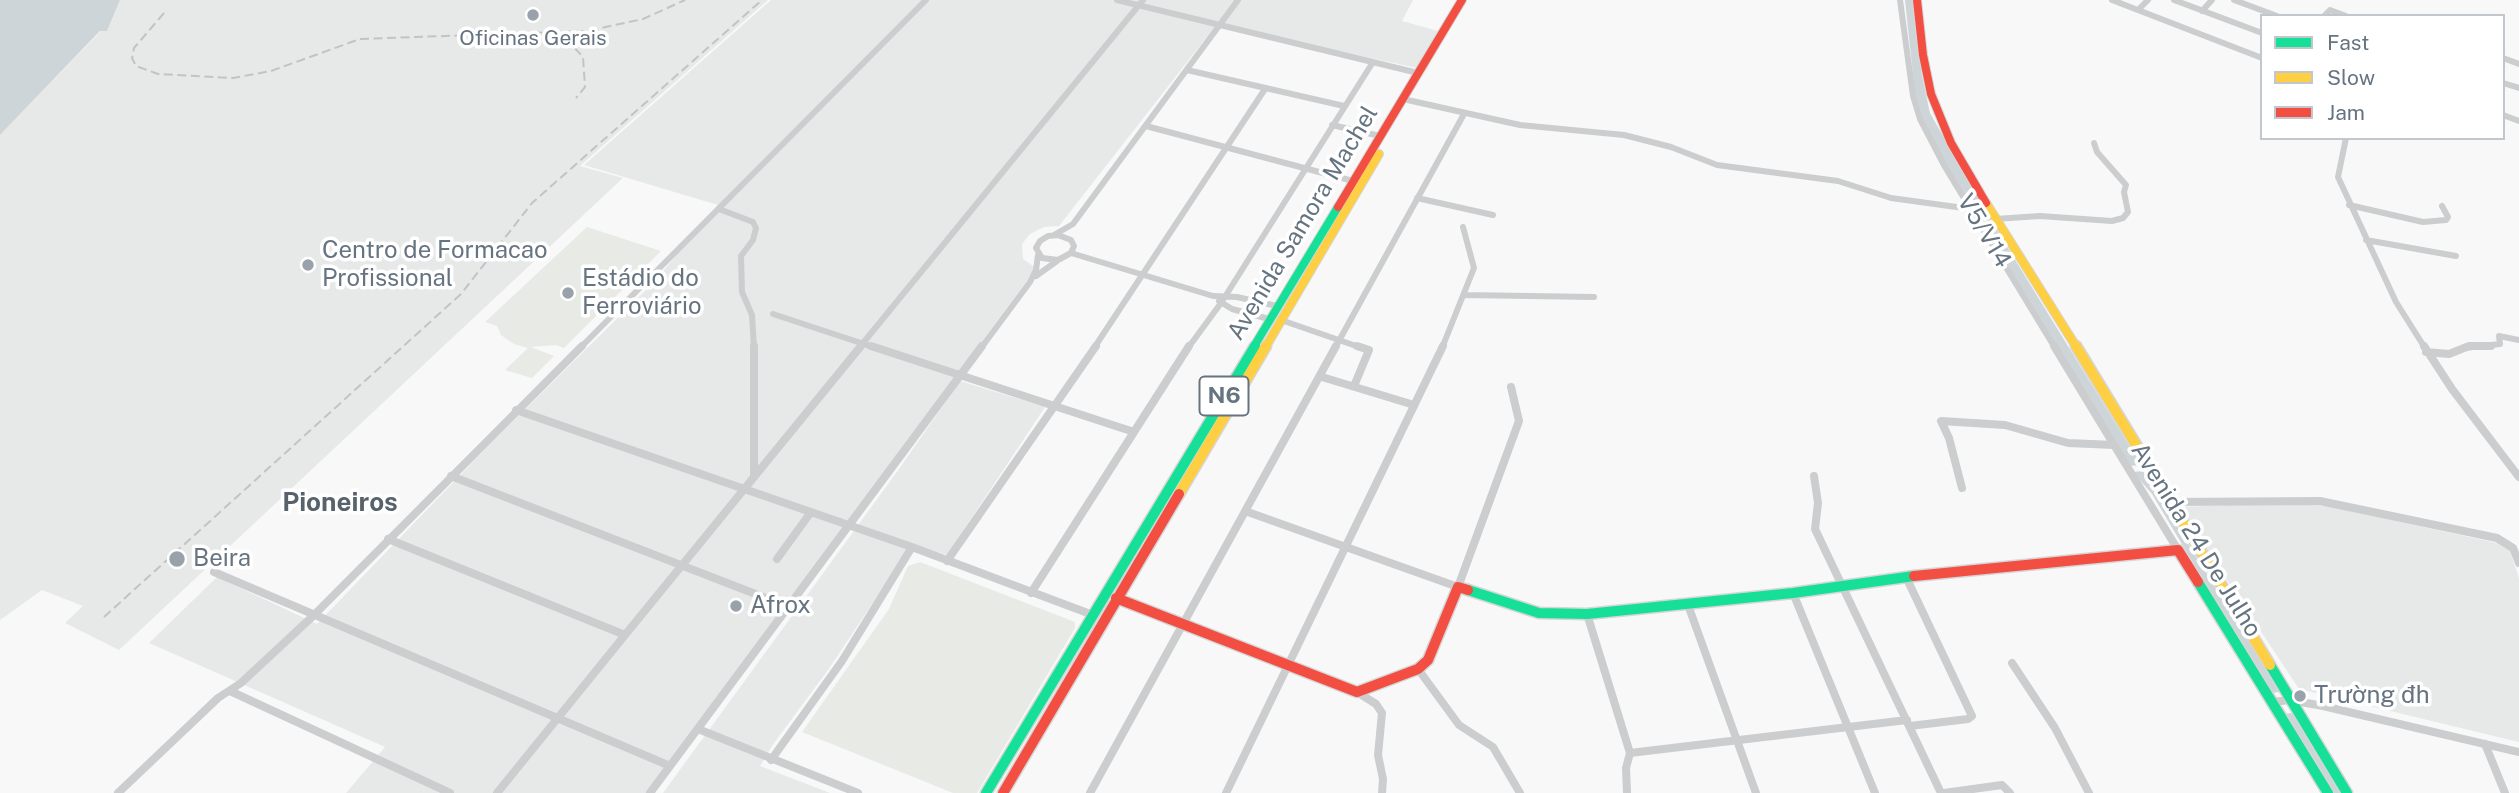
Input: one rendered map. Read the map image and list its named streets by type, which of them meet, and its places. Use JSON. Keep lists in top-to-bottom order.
{
  "streets": {
    "main road": ["Avenida Samora Machel", "N6", "Avenida 24 De Julho"],
    "street": ["V5/V14"]
  },
  "crossings": [
    ["V5/V14", "Avenida 24 De Julho"]
  ],
  "districts": ["Pioneiros"],
  "places": [
    "Oficinas Gerais",
    "Centro de Formacao Profissional",
    "Estádio do Ferroviário",
    "Beira",
    "Afrox",
    "Trường đh"
  ],
  "legend": ["Fast", "Slow", "Jam"]
}
